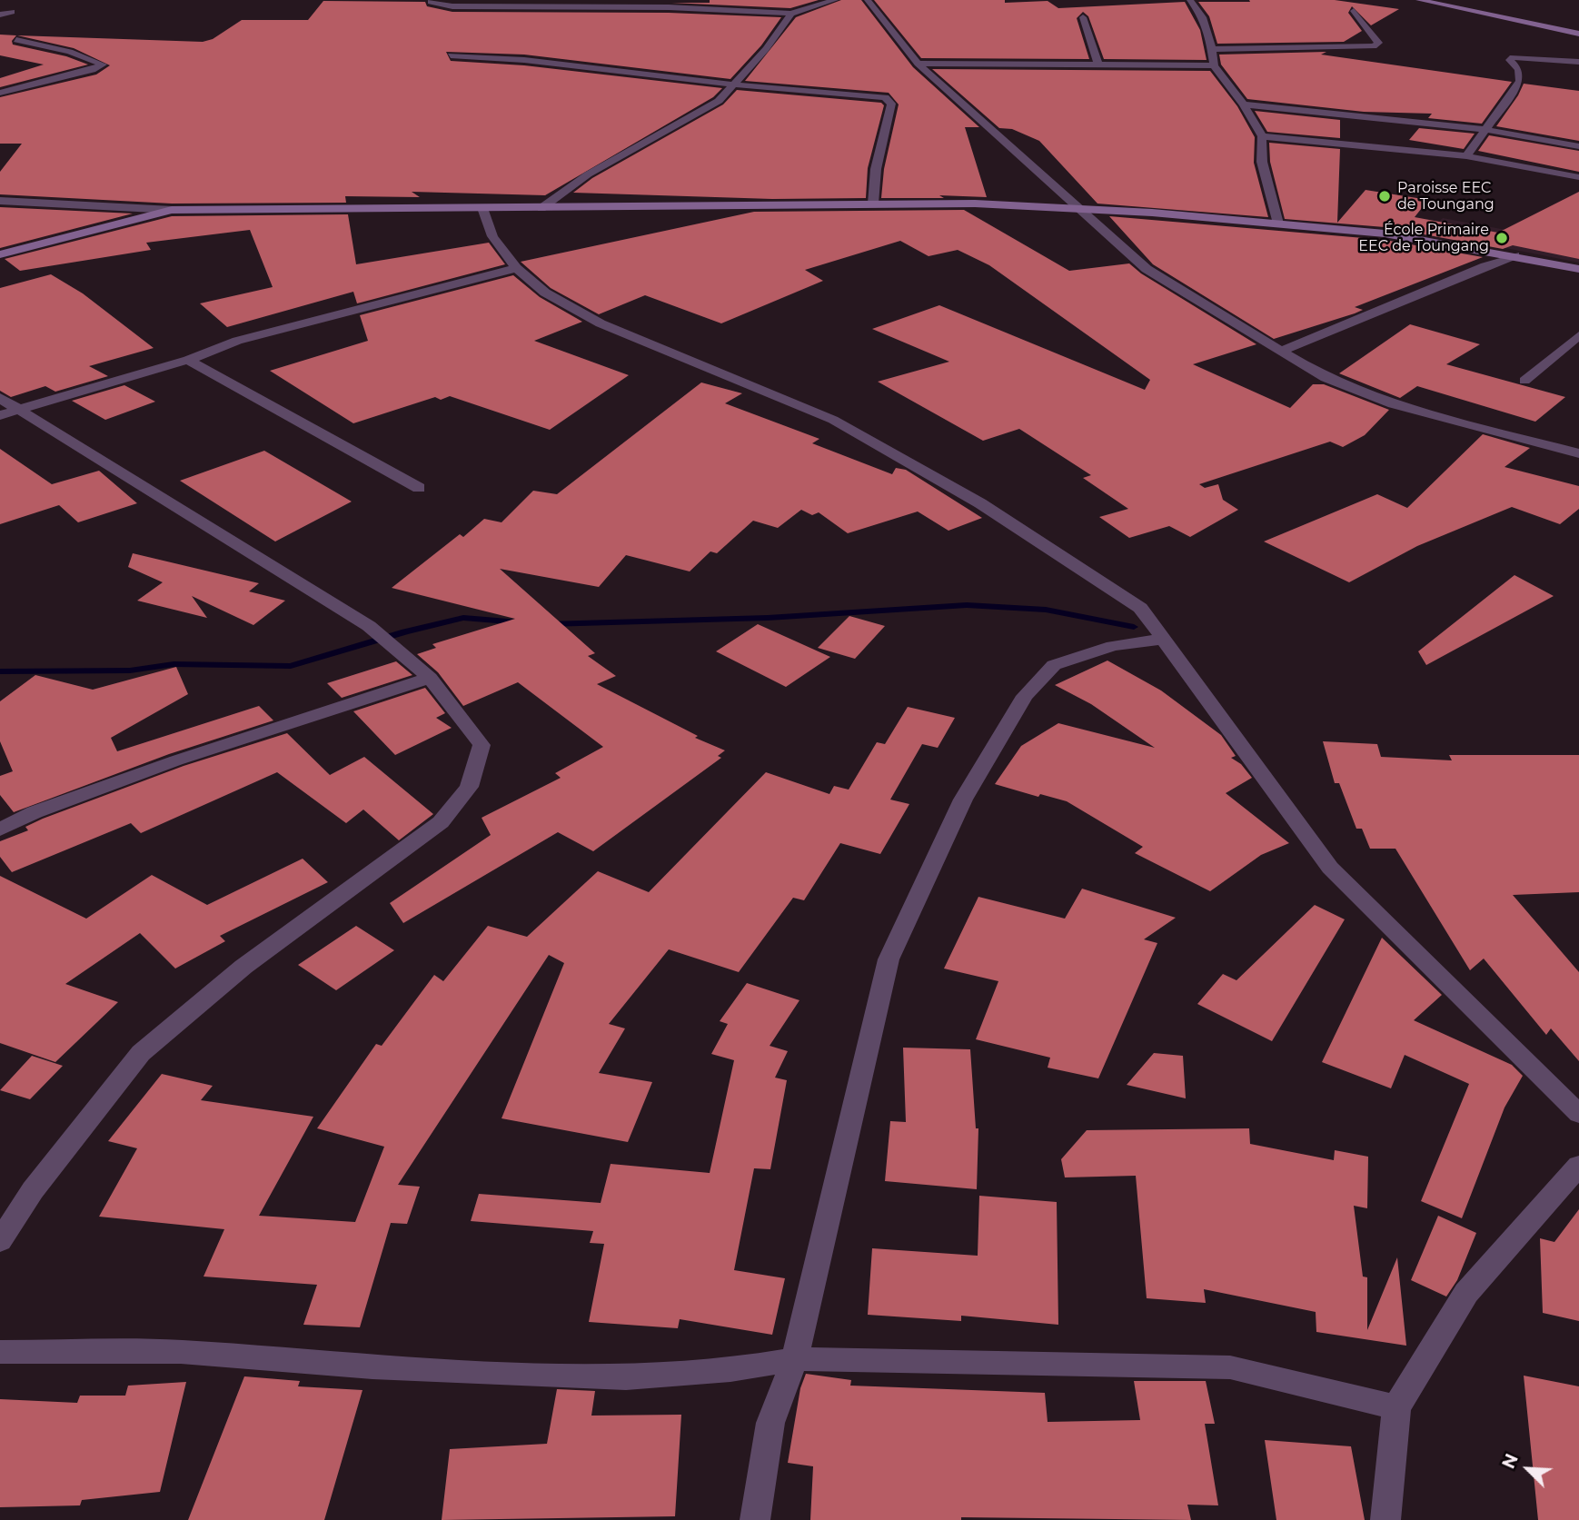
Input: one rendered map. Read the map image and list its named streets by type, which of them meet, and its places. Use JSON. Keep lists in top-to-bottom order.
{
  "places": ["Paroisse EEC de Toungang", "École Primaire EEC de Toungang"],
  "north": "top left"
}
